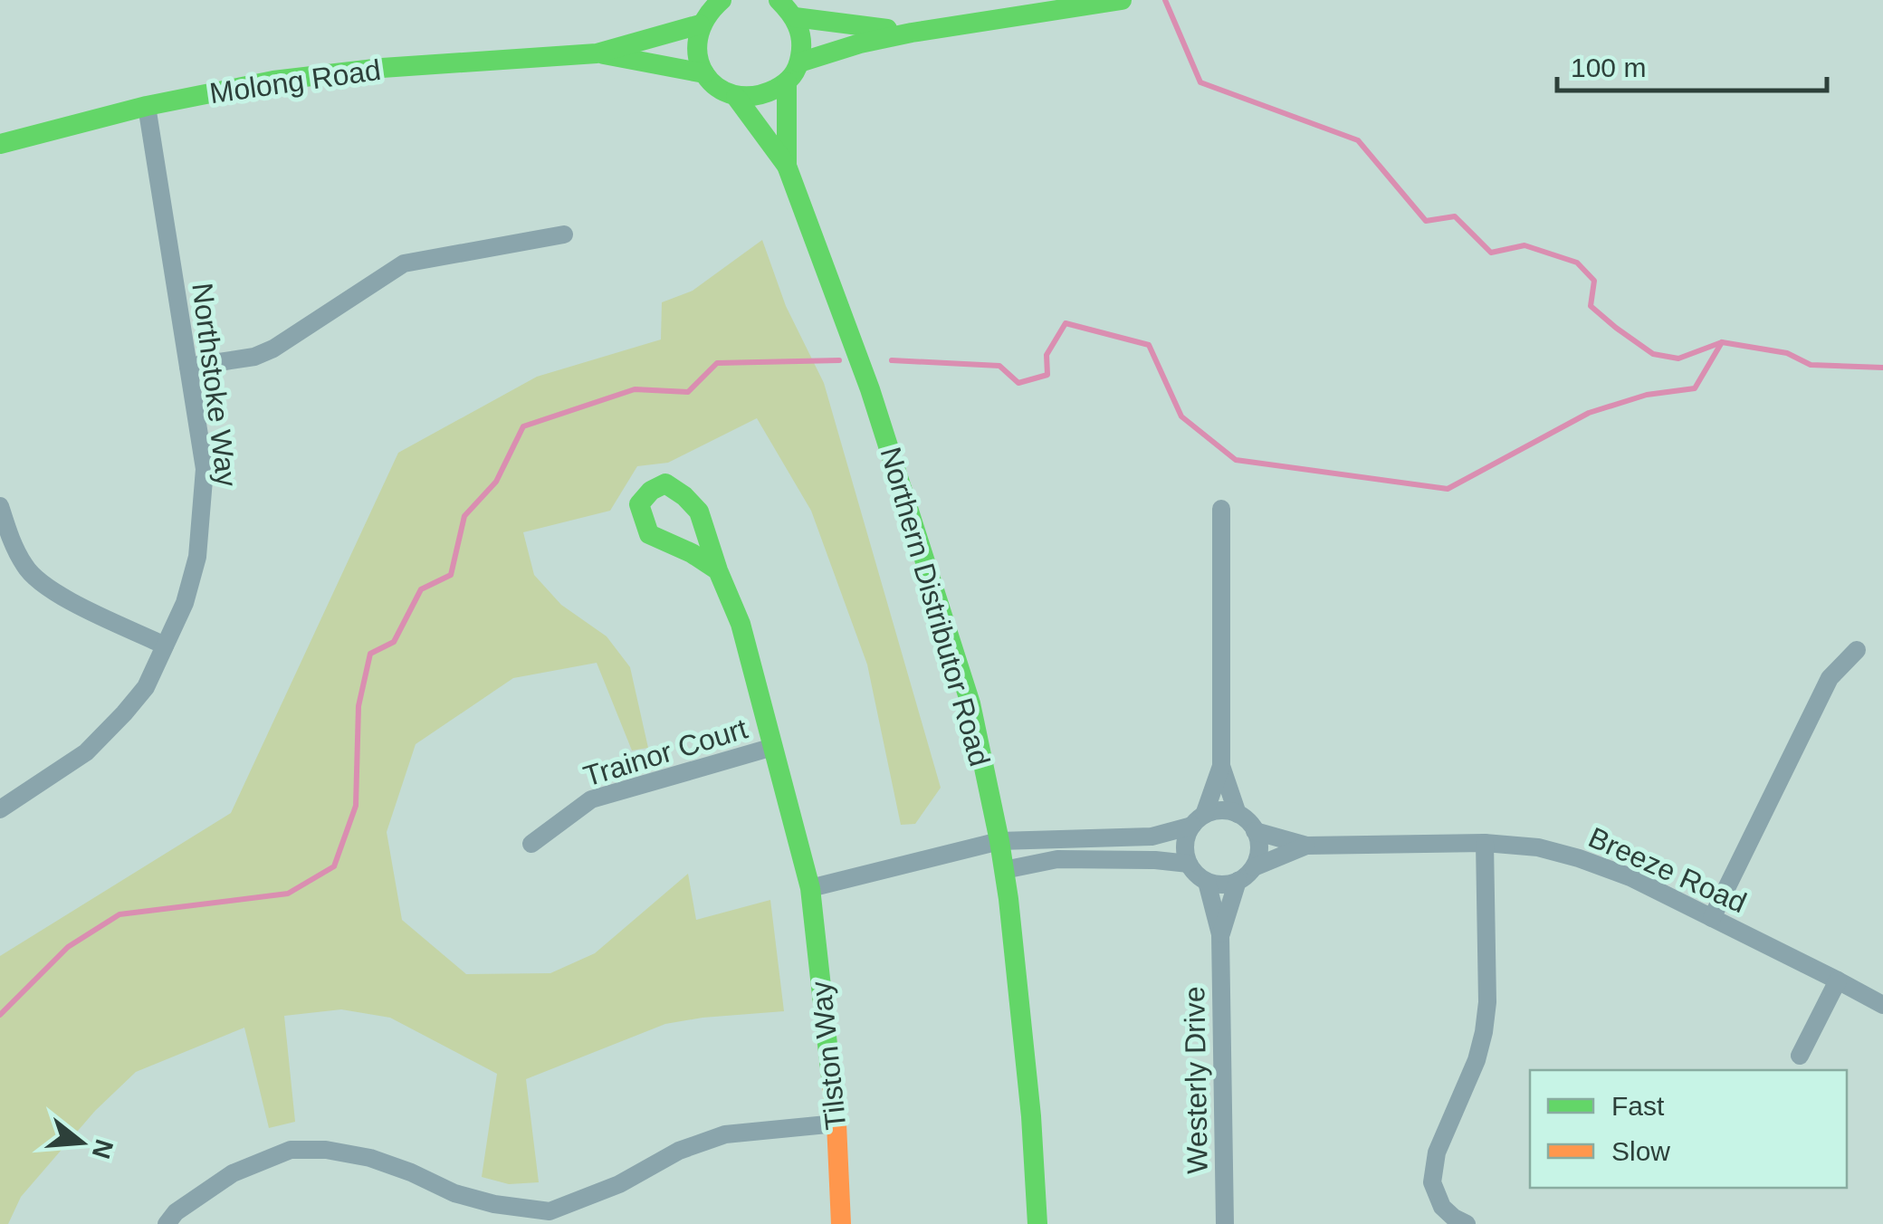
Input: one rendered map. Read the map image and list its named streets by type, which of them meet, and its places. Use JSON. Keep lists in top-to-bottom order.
{
  "streets": {
    "main road": ["Molong Road", "Northern Distributor Road", "Tilston Way"],
    "street": [
      "Northstoke Way",
      "Trainor Court",
      "Breeze Road",
      "Westerly Drive"
    ]
  },
  "crossings": [
    ["Molong Road", "Northstoke Way"],
    ["Molong Road", "Northern Distributor Road"],
    ["Trainor Court", "Tilston Way"],
    ["Breeze Road", "Westerly Drive"]
  ],
  "legend": ["Fast", "Slow"],
  "scale_bar": "100 m",
  "north": "right"
}
